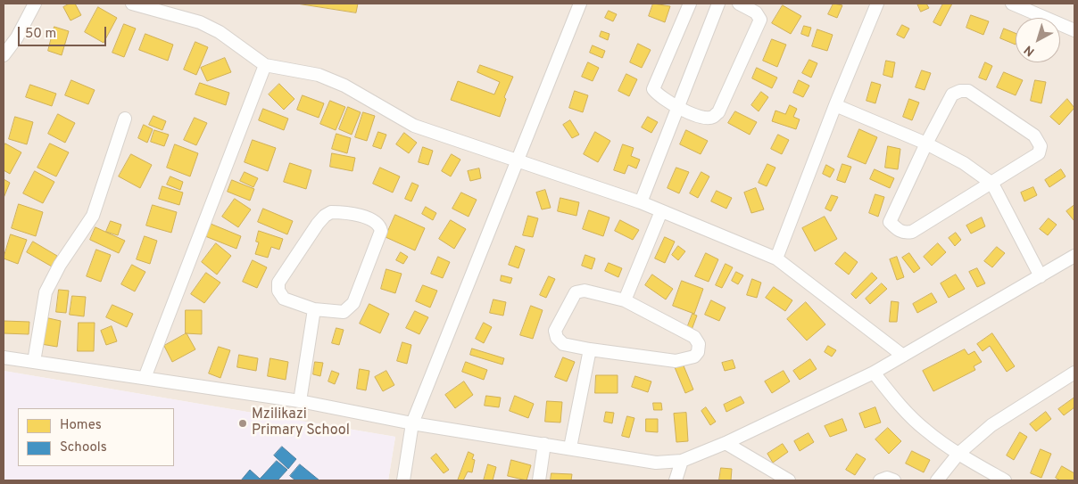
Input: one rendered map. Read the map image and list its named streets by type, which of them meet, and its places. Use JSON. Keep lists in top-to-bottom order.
{
  "places": ["Mzilikazi Primary School"],
  "legend": ["Homes", "Schools"],
  "scale_bar": "50 m",
  "north": "bottom left"
}
